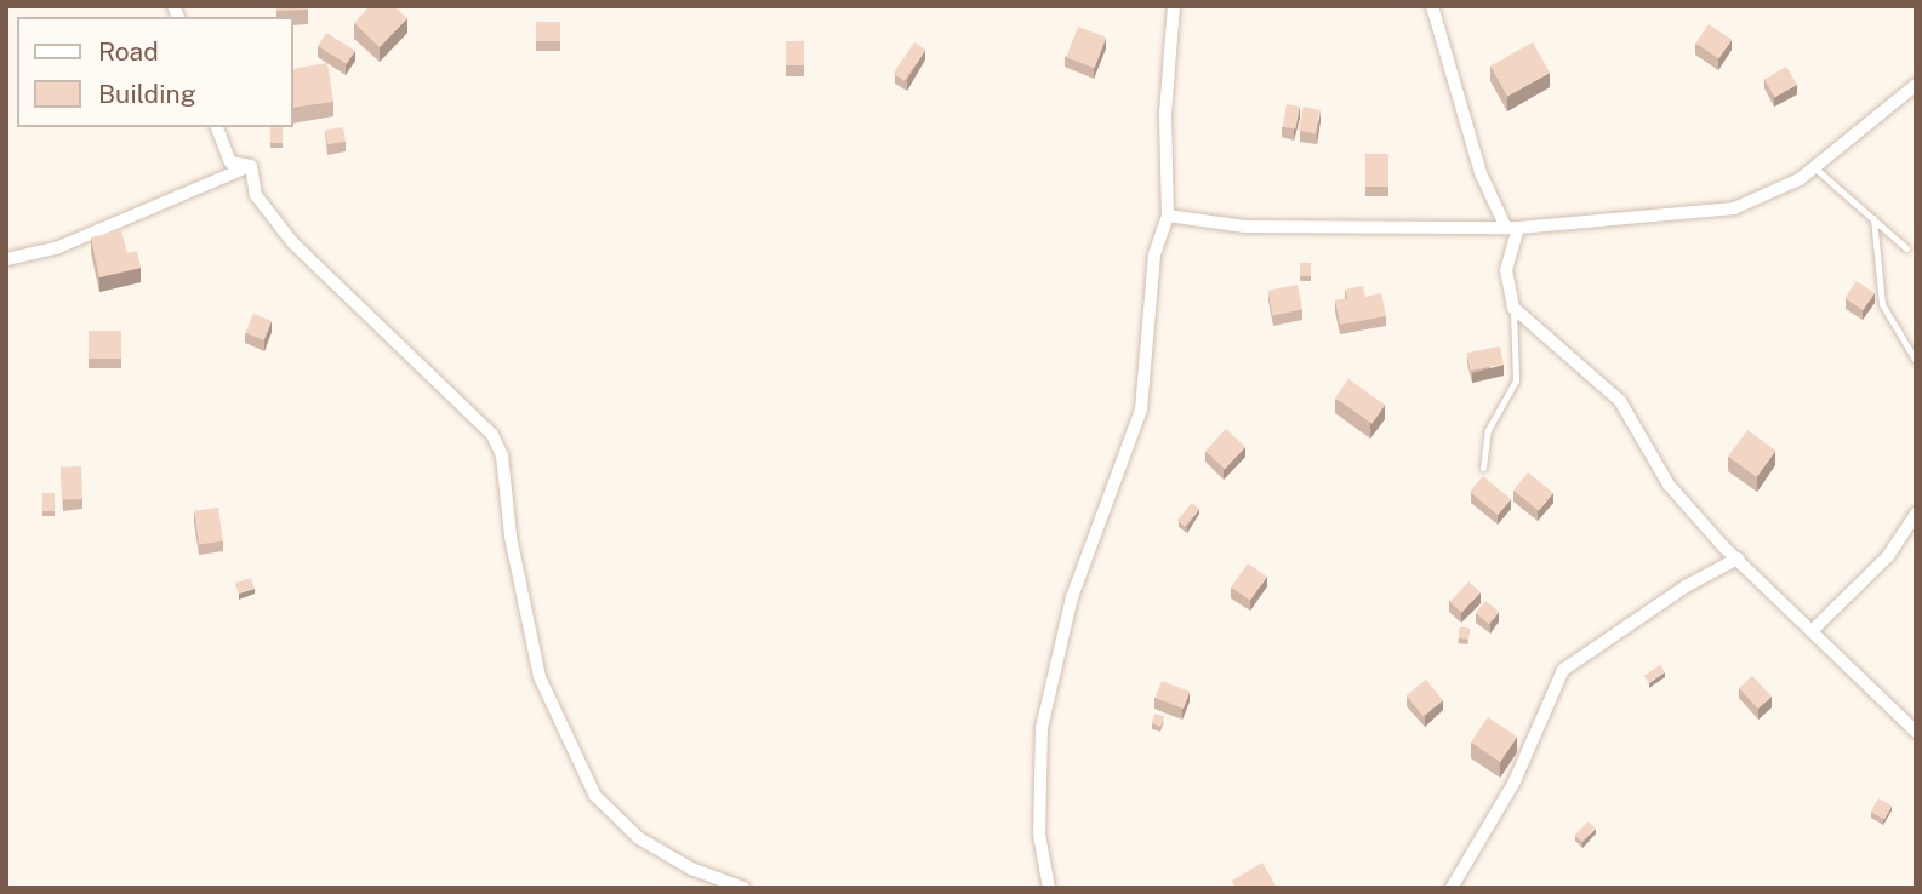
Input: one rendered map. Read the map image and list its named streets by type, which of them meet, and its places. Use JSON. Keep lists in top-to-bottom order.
{
  "legend": ["Road", "Building"]
}
